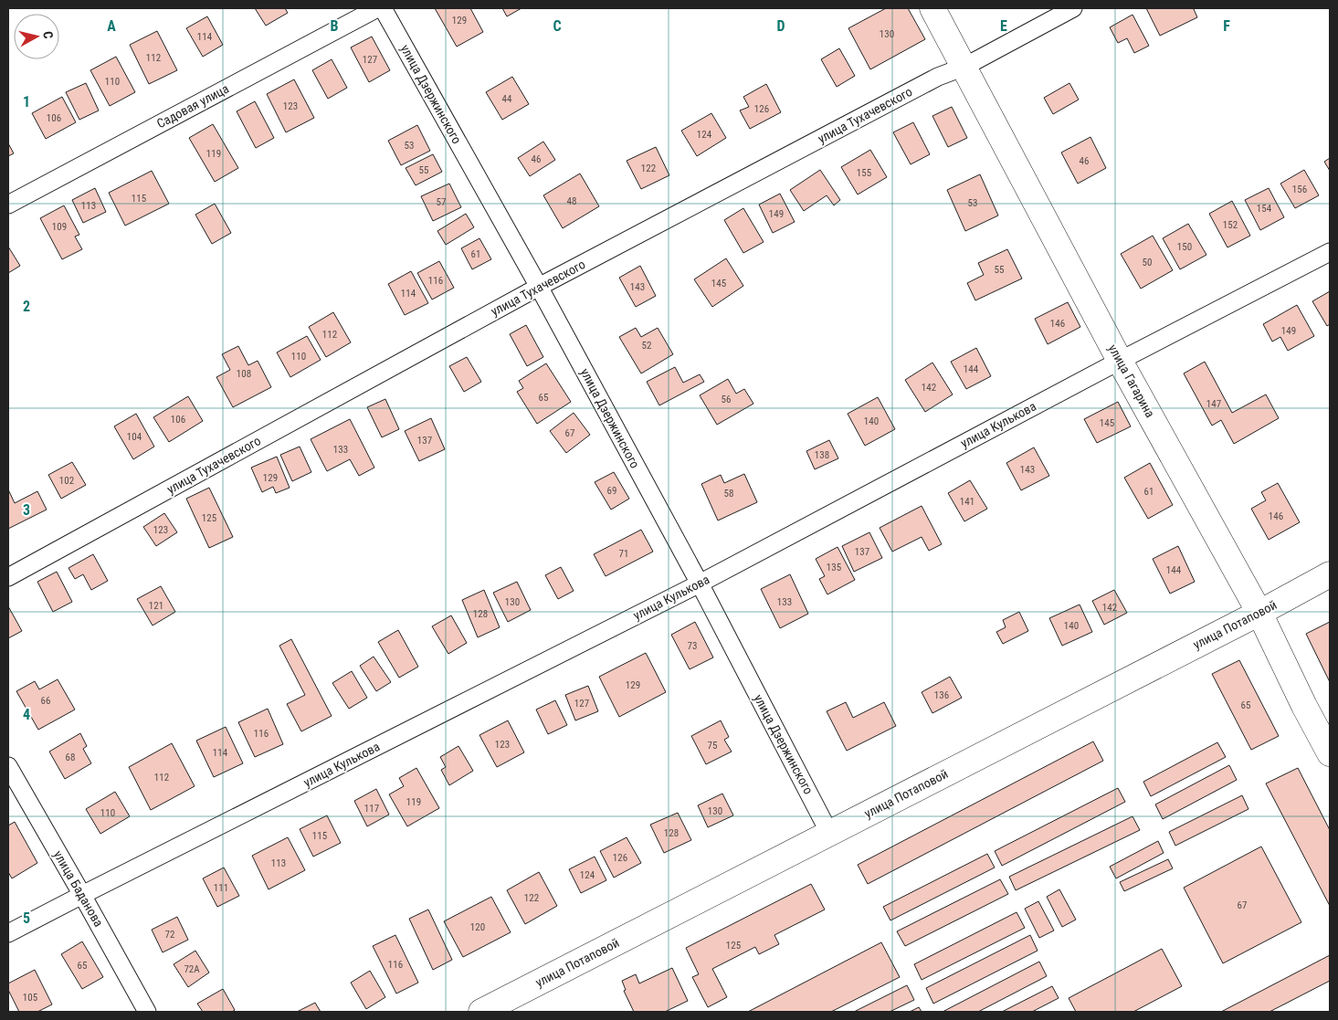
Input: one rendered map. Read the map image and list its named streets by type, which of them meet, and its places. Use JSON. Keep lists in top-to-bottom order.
{
  "streets": {
    "main road": ["улица Гагарина", "улица Потаповой"],
    "street": [
      "улица Дзержинского",
      "Садовая улица",
      "улица Тухачевского",
      "улица Кулькова",
      "улица Баданова"
    ]
  },
  "crossings": [
    ["улица Дзержинского", "улица Тухачевского"],
    ["улица Дзержинского", "улица Кулькова"],
    ["улица Дзержинского", "улица Потаповой"],
    ["улица Тухачевского", "улица Гагарина"],
    ["улица Гагарина", "улица Кулькова"],
    ["улица Гагарина", "улица Потаповой"],
    ["улица Кулькова", "улица Баданова"]
  ],
  "house_numbers": [
    "129",
    "130",
    "114",
    "112",
    "127",
    "110",
    "44",
    "123",
    "126",
    "106",
    "124",
    "53",
    "119",
    "46",
    "46",
    "122",
    "55",
    "155",
    "156",
    "115",
    "48",
    "57",
    "53",
    "113",
    "154",
    "149",
    "152",
    "109",
    "150",
    "61",
    "50",
    "55",
    "116",
    "145",
    "143",
    "114",
    "146",
    "149",
    "112",
    "52",
    "110",
    "144",
    "108",
    "142",
    "65",
    "56",
    "147",
    "106",
    "140",
    "145",
    "67",
    "104",
    "137",
    "133",
    "138",
    "143",
    "129",
    "102",
    "69",
    "61",
    "58",
    "141",
    "146",
    "125",
    "123",
    "137",
    "71",
    "135",
    "144",
    "130",
    "133",
    "121",
    "142",
    "128",
    "140",
    "73",
    "129",
    "136",
    "66",
    "127",
    "65",
    "116",
    "123",
    "75",
    "114",
    "68",
    "112",
    "119",
    "117",
    "130",
    "110",
    "128",
    "115",
    "126",
    "113",
    "124",
    "111",
    "122",
    "67",
    "120",
    "72",
    "125",
    "116",
    "65",
    "72А",
    "105"
  ],
  "north": "right",
  "grid": {
    "columns": [
      "A",
      "B",
      "C",
      "D",
      "E",
      "F"
    ],
    "rows": [
      "1",
      "2",
      "3",
      "4",
      "5"
    ]
  }
}
